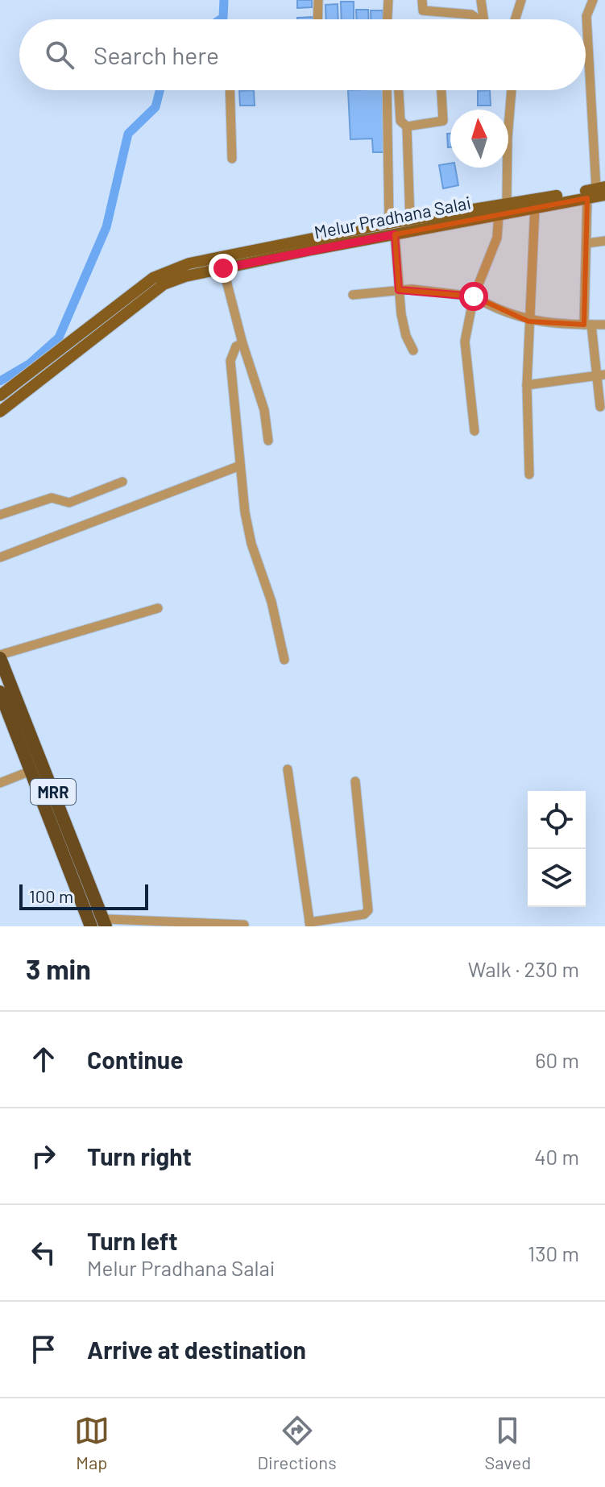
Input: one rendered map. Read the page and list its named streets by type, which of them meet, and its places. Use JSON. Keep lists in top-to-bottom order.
{
  "streets": {
    "highway": ["MRR"],
    "main road": ["Melur Pradhana Salai"]
  },
  "scale_bar": "100 m",
  "north": "top",
  "page": {
    "search": "Search here",
    "scale": "100 m",
    "heading": ["3 min", "Walk · 230 m"],
    "list": [
      ["Continue", "60 m"],
      ["Turn right", "40 m"],
      ["Turn left", "Melur Pradhana Salai", "130 m"],
      "Arrive at destination"
    ],
    "nav": ["Map", "Directions", "Saved"]
  }
}
